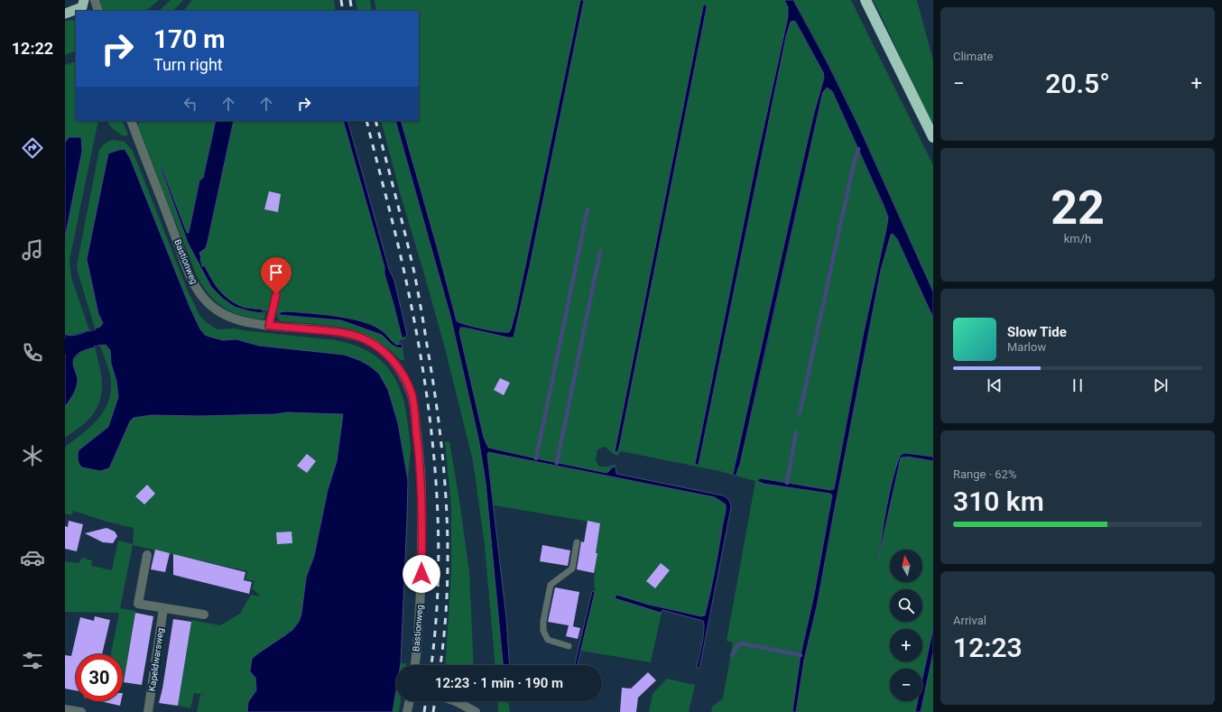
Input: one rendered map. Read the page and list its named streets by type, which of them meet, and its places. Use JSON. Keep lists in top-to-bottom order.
{
  "streets": {
    "street": ["Bastionweg", "Kapeldwarsweg"]
  },
  "north": "top",
  "page": {
    "tabs": "12:22",
    "tile": [
      "Climate",
      ["22", "km/h"],
      ["Range · 62%", "310 km"],
      ["Arrival", "12:23"]
    ],
    "turn": ["170 m", "Turn right"],
    "heat": ["−", "20.5°", "+"],
    "song": ["Slow Tide", "Marlow"],
    "map_buttons": ["+", "−"],
    "limit": "30",
    "trip": "12:23 · 1 min · 190 m"
  }
}
